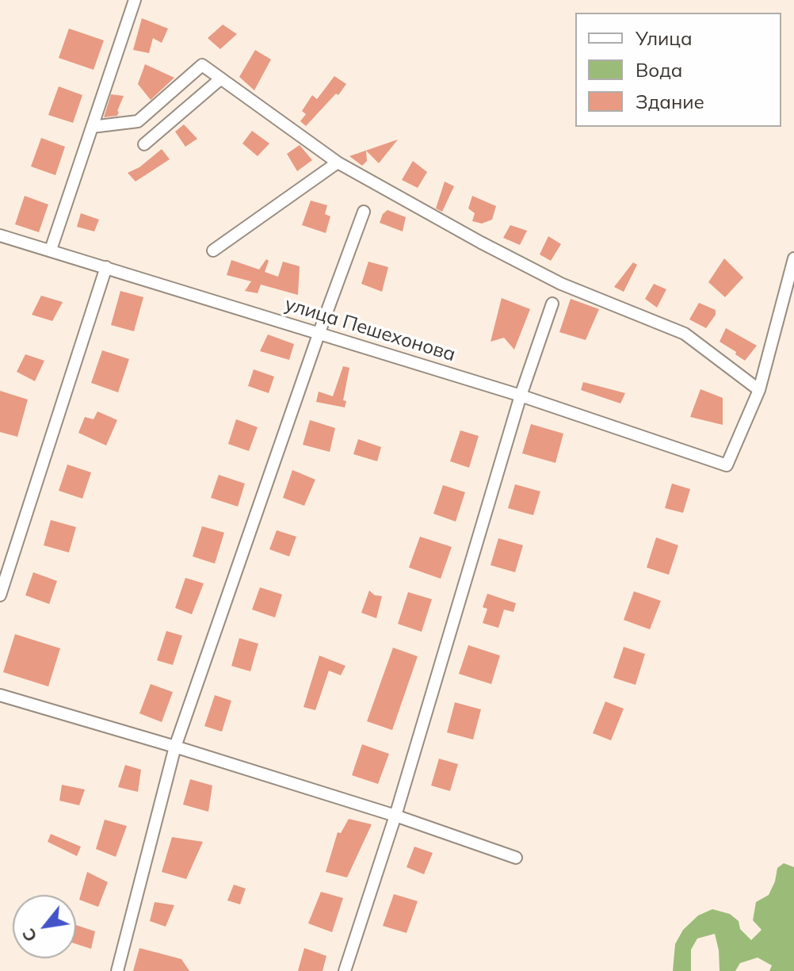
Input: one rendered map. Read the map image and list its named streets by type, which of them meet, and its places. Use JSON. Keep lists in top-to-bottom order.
{
  "streets": {
    "street": ["улица Пешехонова"]
  },
  "legend": ["Улица", "Вода", "Здание"],
  "north": "bottom left"
}
